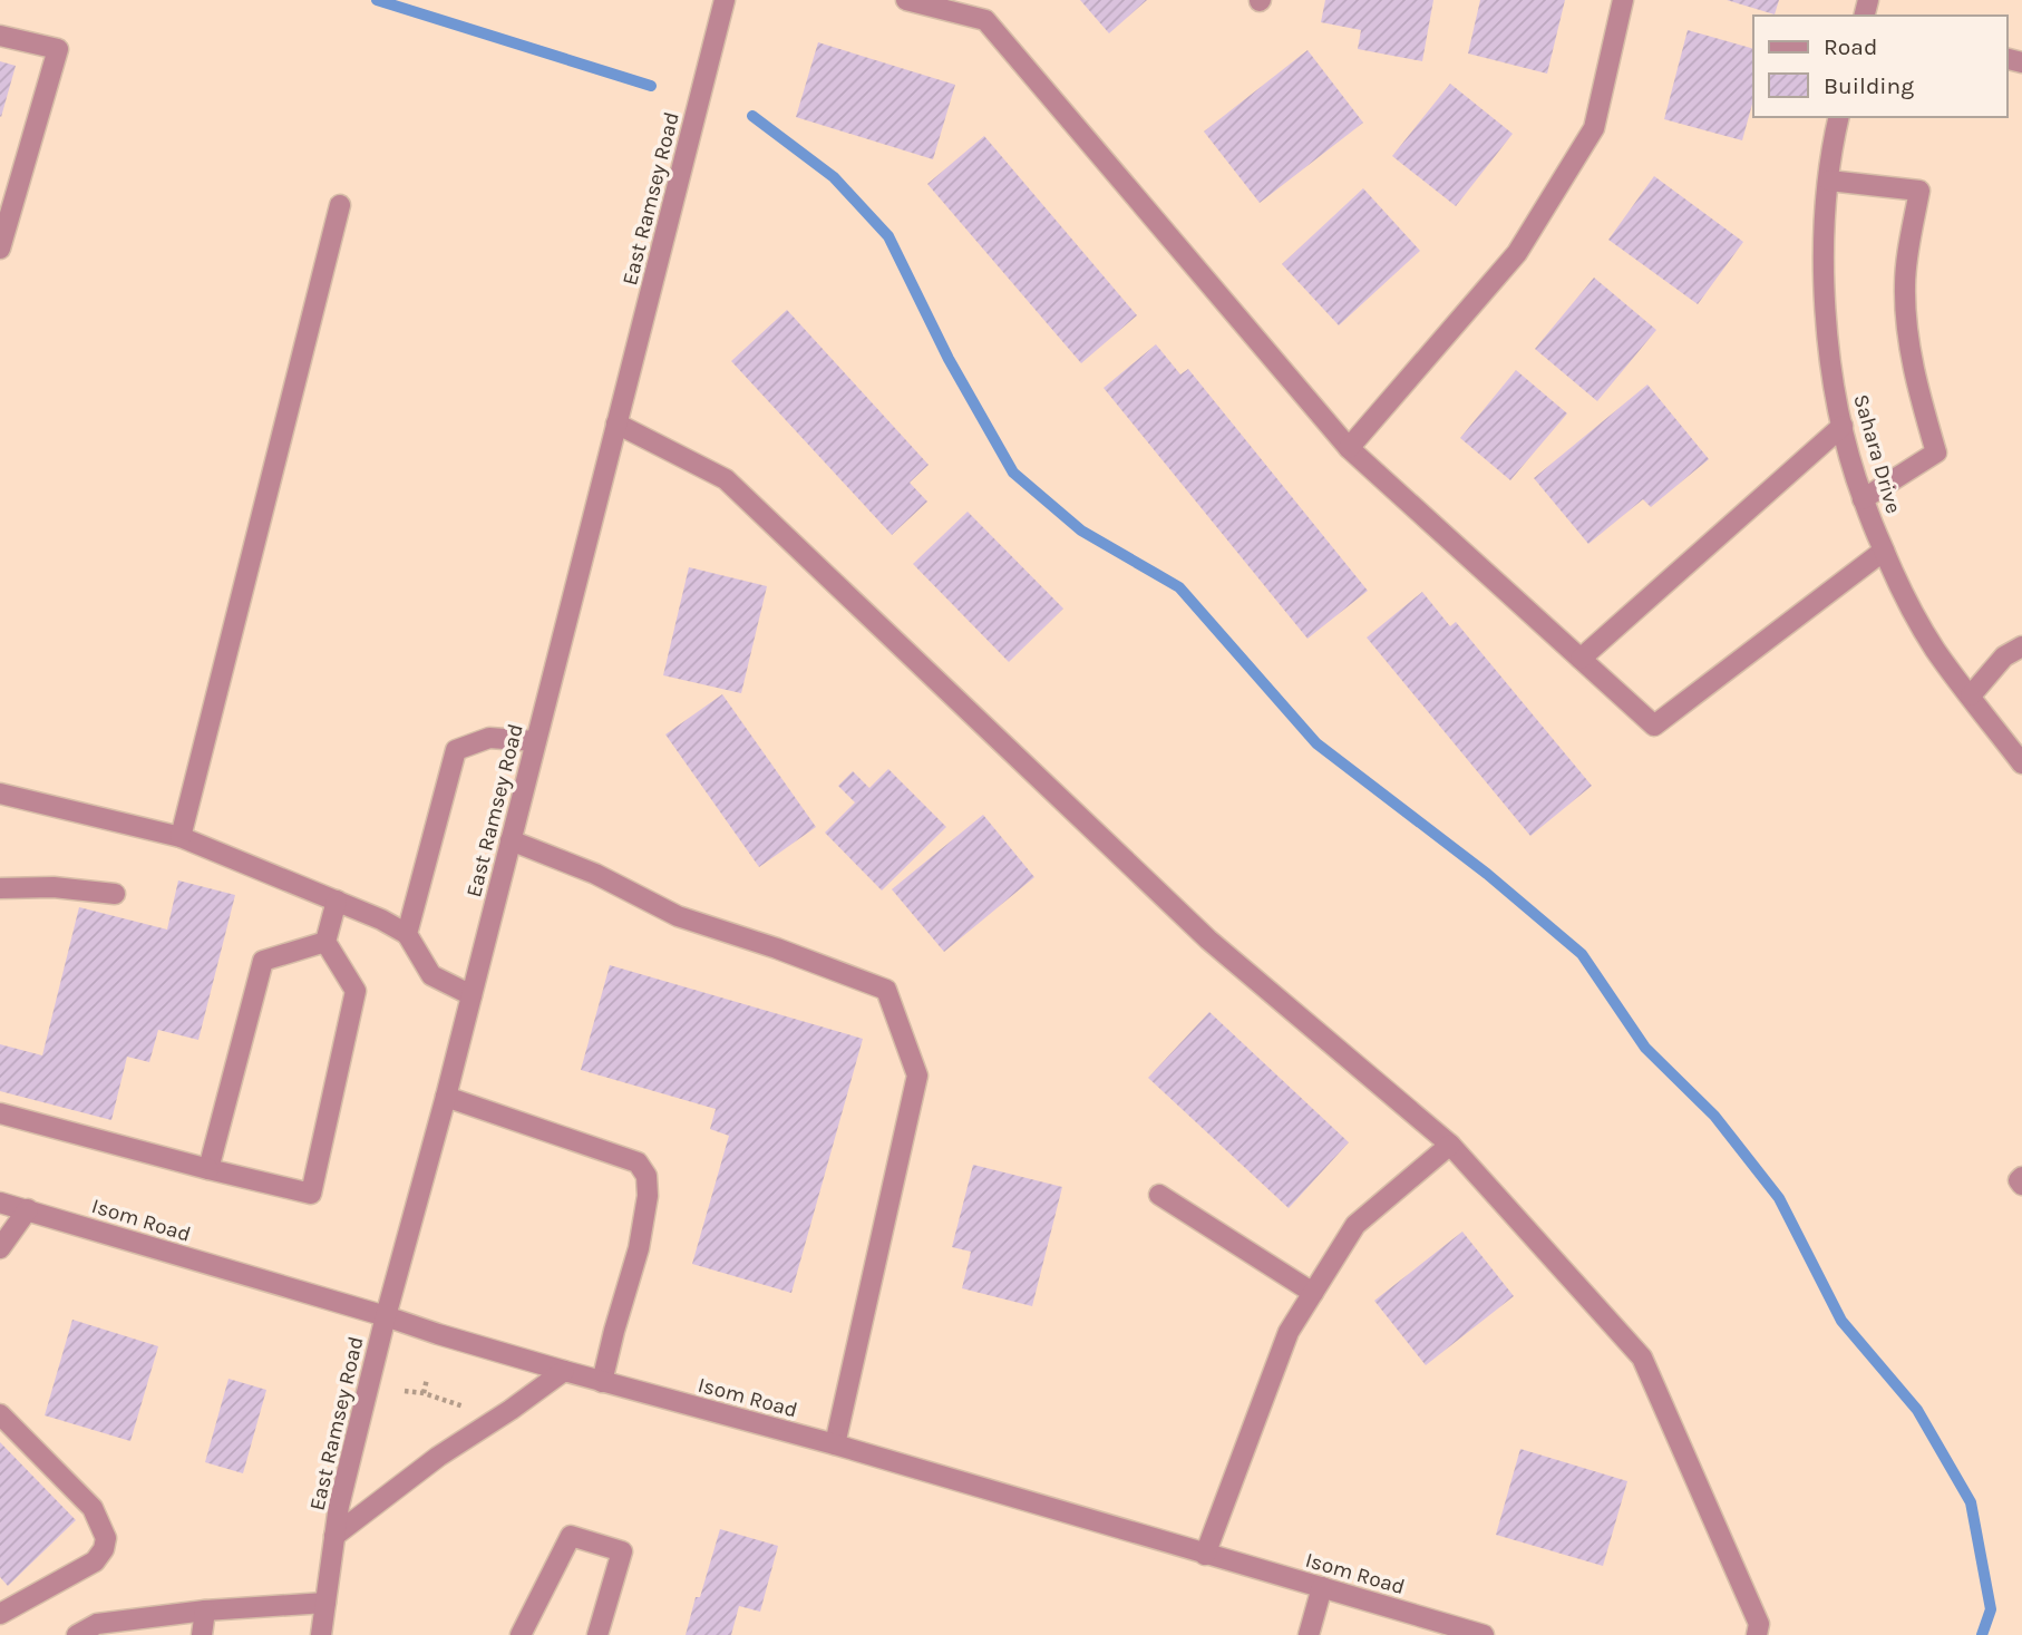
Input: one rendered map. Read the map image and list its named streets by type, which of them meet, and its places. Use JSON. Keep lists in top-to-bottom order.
{
  "streets": {
    "street": ["East Ramsey Road", "Sahara Drive", "Isom Road"]
  },
  "crossings": [
    ["East Ramsey Road", "Isom Road"]
  ],
  "legend": ["Road", "Building"]
}
